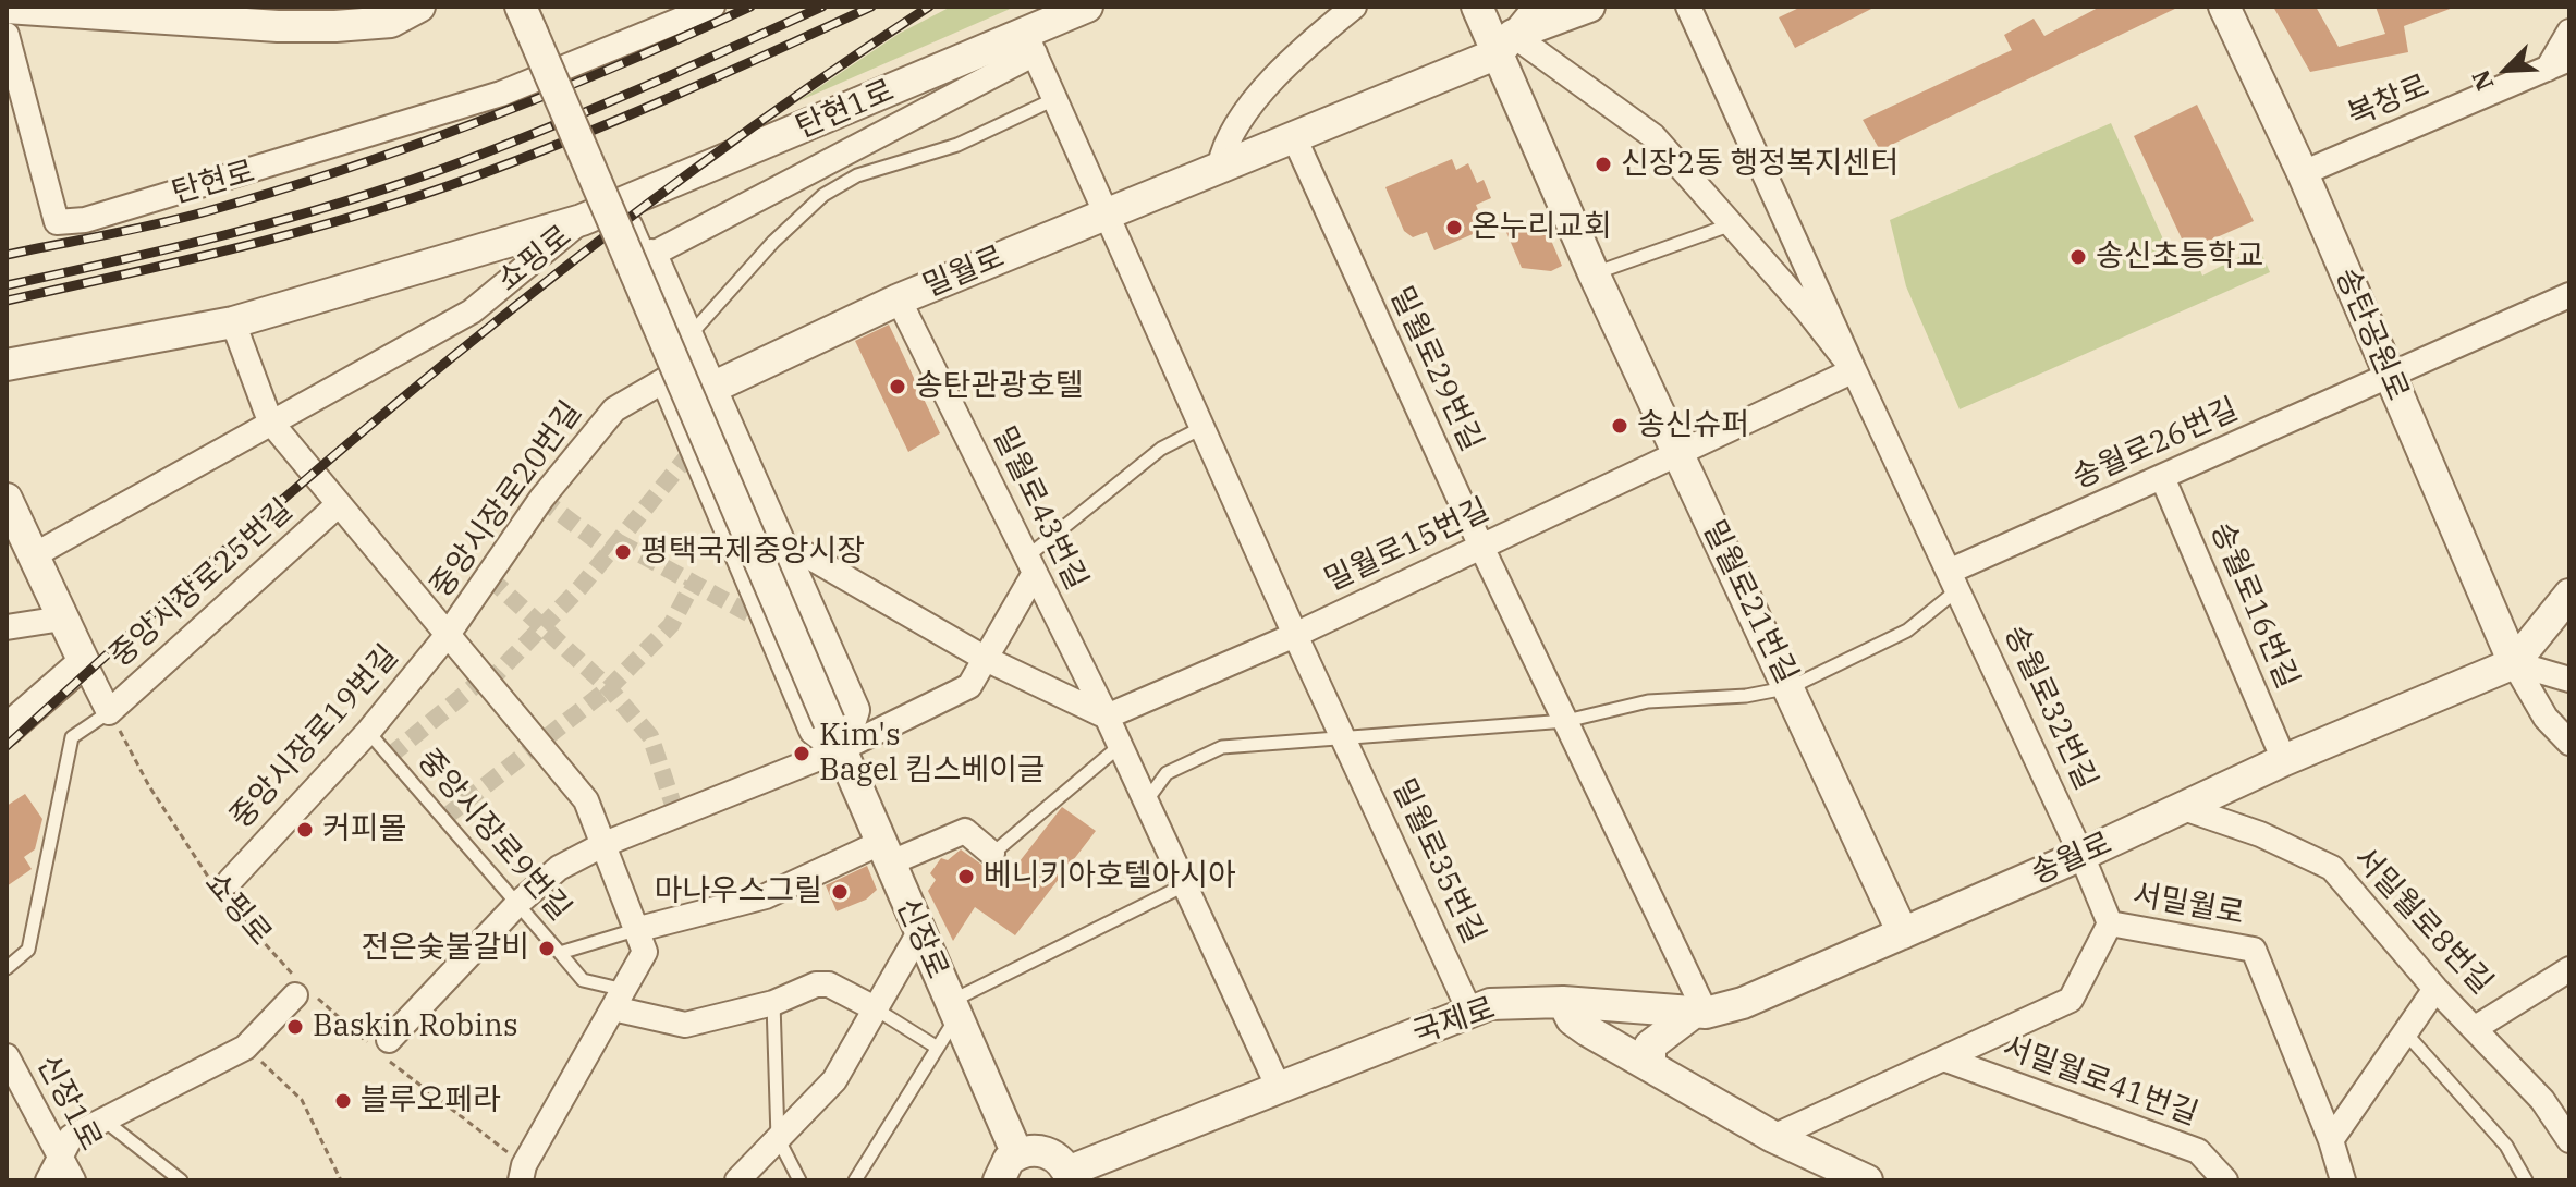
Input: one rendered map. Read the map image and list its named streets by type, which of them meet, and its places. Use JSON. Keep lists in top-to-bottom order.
{
  "streets": {
    "street": [
      "복창로",
      "탄현1로",
      "탄현로",
      "쇼핑로",
      "밀월로",
      "송탄공원로",
      "밀월로29번길",
      "송월로26번길",
      "중앙시장로20번길",
      "밀월로43번길",
      "밀월로15번길",
      "중앙시장로25번길",
      "밀월로21번길",
      "송월로16번길",
      "송월로32번길",
      "중앙시장로19번길",
      "송월로",
      "밀월로35번길",
      "서밀월로",
      "서밀월로8번길",
      "신장로",
      "국제로",
      "서밀월로41번길",
      "신장1로"
    ],
    "lane": ["중앙시장로9번길"]
  },
  "crossings": [
    ["복창로", "송탄공원로"],
    ["탄현1로", "쇼핑로"],
    ["탄현1로", "밀월로35번길"],
    ["쇼핑로", "중앙시장로25번길"],
    ["쇼핑로", "중앙시장로19번길"],
    ["밀월로", "밀월로29번길"],
    ["밀월로", "밀월로43번길"],
    ["밀월로", "밀월로21번길"],
    ["밀월로", "밀월로35번길"],
    ["송탄공원로", "송월로26번길"],
    ["송탄공원로", "송월로"],
    ["밀월로29번길", "밀월로15번길"],
    ["밀월로29번길", "송월로"],
    ["밀월로29번길", "밀월로35번길"],
    ["송월로26번길", "송월로16번길"],
    ["송월로26번길", "송월로32번길"],
    ["중앙시장로20번길", "중앙시장로19번길"],
    ["밀월로43번길", "밀월로15번길"],
    ["밀월로43번길", "국제로"],
    ["밀월로15번길", "밀월로21번길"],
    ["밀월로15번길", "송월로32번길"],
    ["밀월로15번길", "밀월로35번길"],
    ["밀월로21번길", "송월로"],
    ["송월로16번길", "송월로"],
    ["송월로32번길", "송월로"],
    ["송월로32번길", "서밀월로"],
    ["중앙시장로19번길", "중앙시장로9번길"],
    ["송월로", "서밀월로8번길"],
    ["송월로", "국제로"],
    ["밀월로35번길", "국제로"],
    ["서밀월로", "서밀월로41번길"]
  ],
  "places": [
    "신장2동 행정복지센터",
    "온누리교회",
    "송신초등학교",
    "송탄관광호텔",
    "송신슈퍼",
    "평택국제중앙시장",
    "Kim's Bagel 킴스베이글",
    "커피몰",
    "베니키아호텔아시아",
    "마나우스그릴",
    "전은숮불갈비",
    "Baskin Robins",
    "블루오페라"
  ],
  "north": "bottom left"
}
